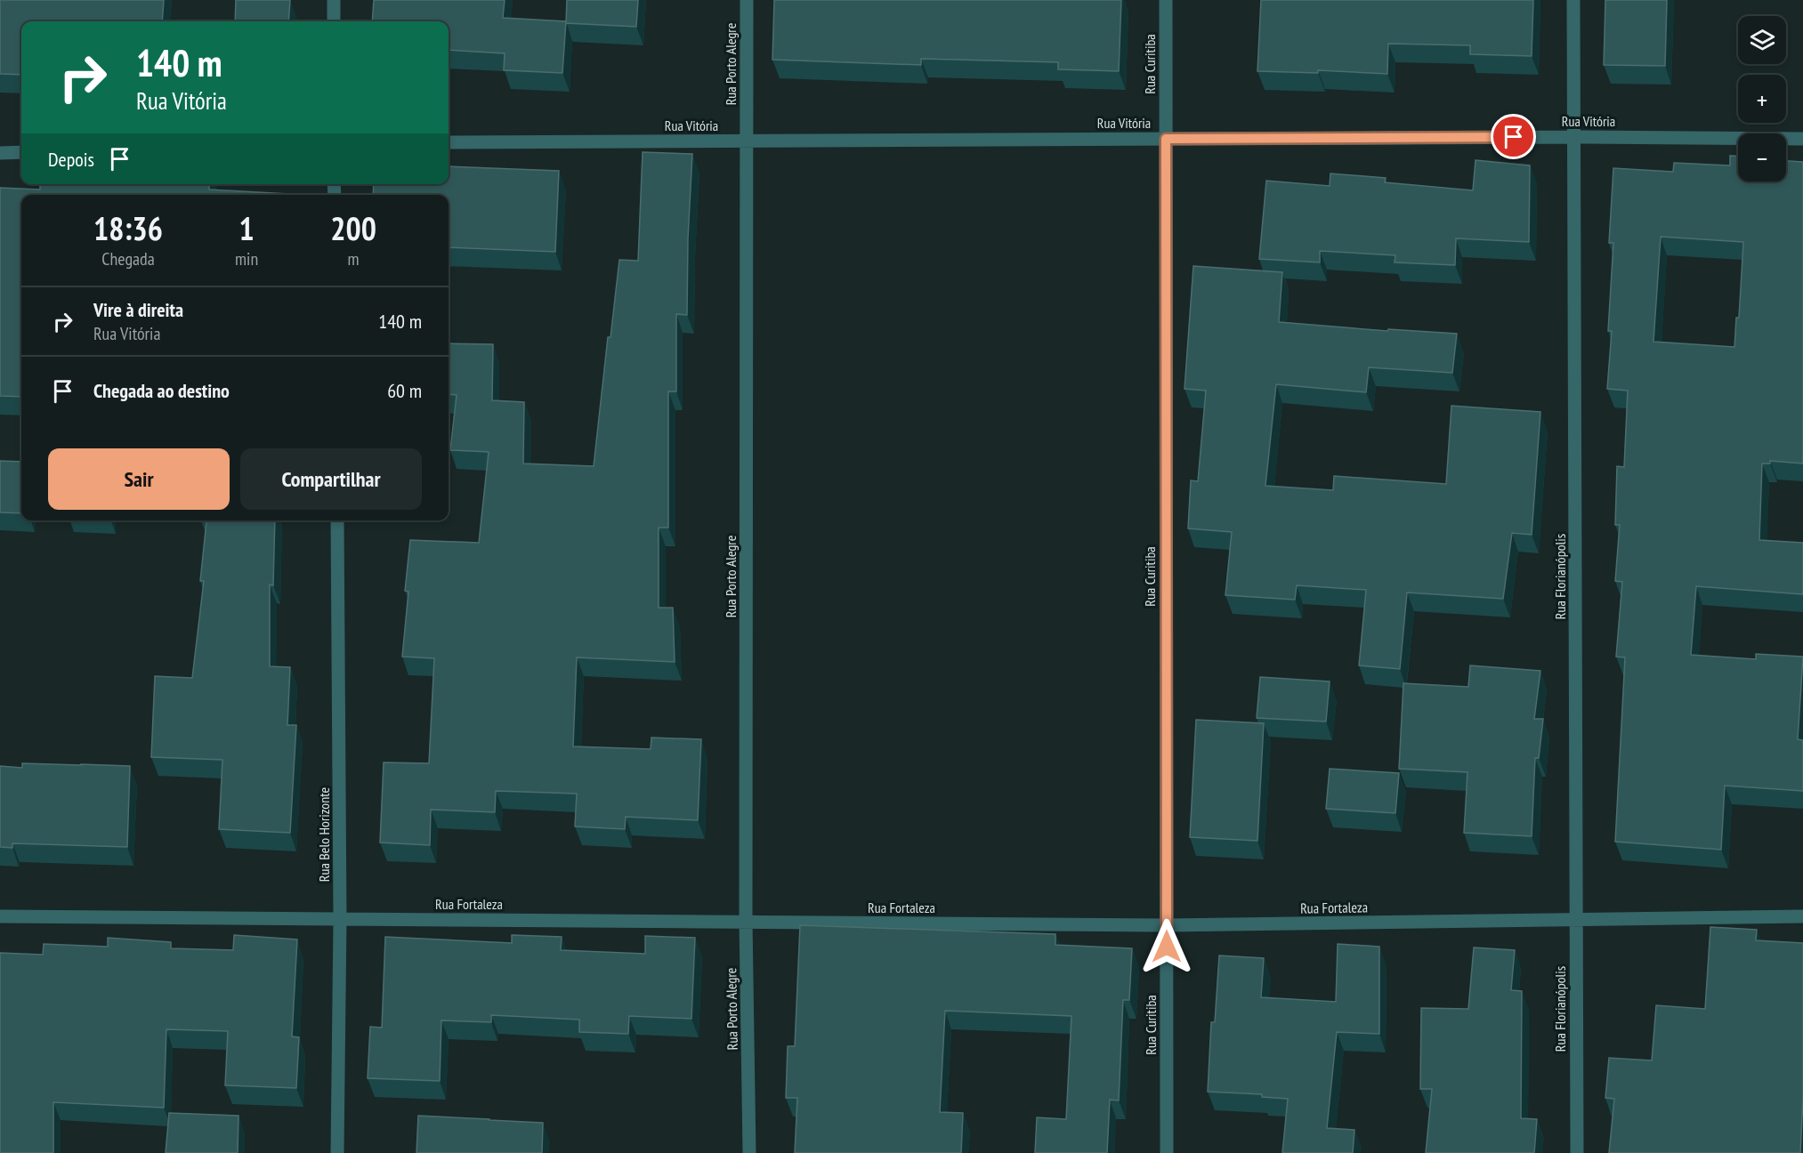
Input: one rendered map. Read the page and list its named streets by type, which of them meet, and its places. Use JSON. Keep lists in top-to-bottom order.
{
  "streets": {
    "street": [
      "Rua Porto Alegre",
      "Rua Curitiba",
      "Rua Vitória",
      "Rua Florianópolis",
      "Rua Belo Horizonte",
      "Rua Fortaleza"
    ]
  },
  "crossings": [
    ["Rua Porto Alegre", "Rua Vitória"],
    ["Rua Porto Alegre", "Rua Fortaleza"],
    ["Rua Curitiba", "Rua Vitória"],
    ["Rua Curitiba", "Rua Fortaleza"],
    ["Rua Vitória", "Rua Florianópolis"],
    ["Rua Florianópolis", "Rua Fortaleza"],
    ["Rua Belo Horizonte", "Rua Fortaleza"]
  ],
  "page": {
    "map_buttons": ["+", "−"],
    "turn": ["140 m", "Rua Vitória"],
    "then": "Depois",
    "eta": [
      "18:36",
      "Chegada",
      "1",
      "min",
      "200",
      "m"
    ],
    "list": [
      {
        "name": "Vire à direita",
        "note": "Rua Vitória",
        "value": "140 m"
      },
      {
        "name": "Chegada ao destino",
        "value": "60 m"
      }
    ],
    "buttons": ["Sair", "Compartilhar"]
  }
}
